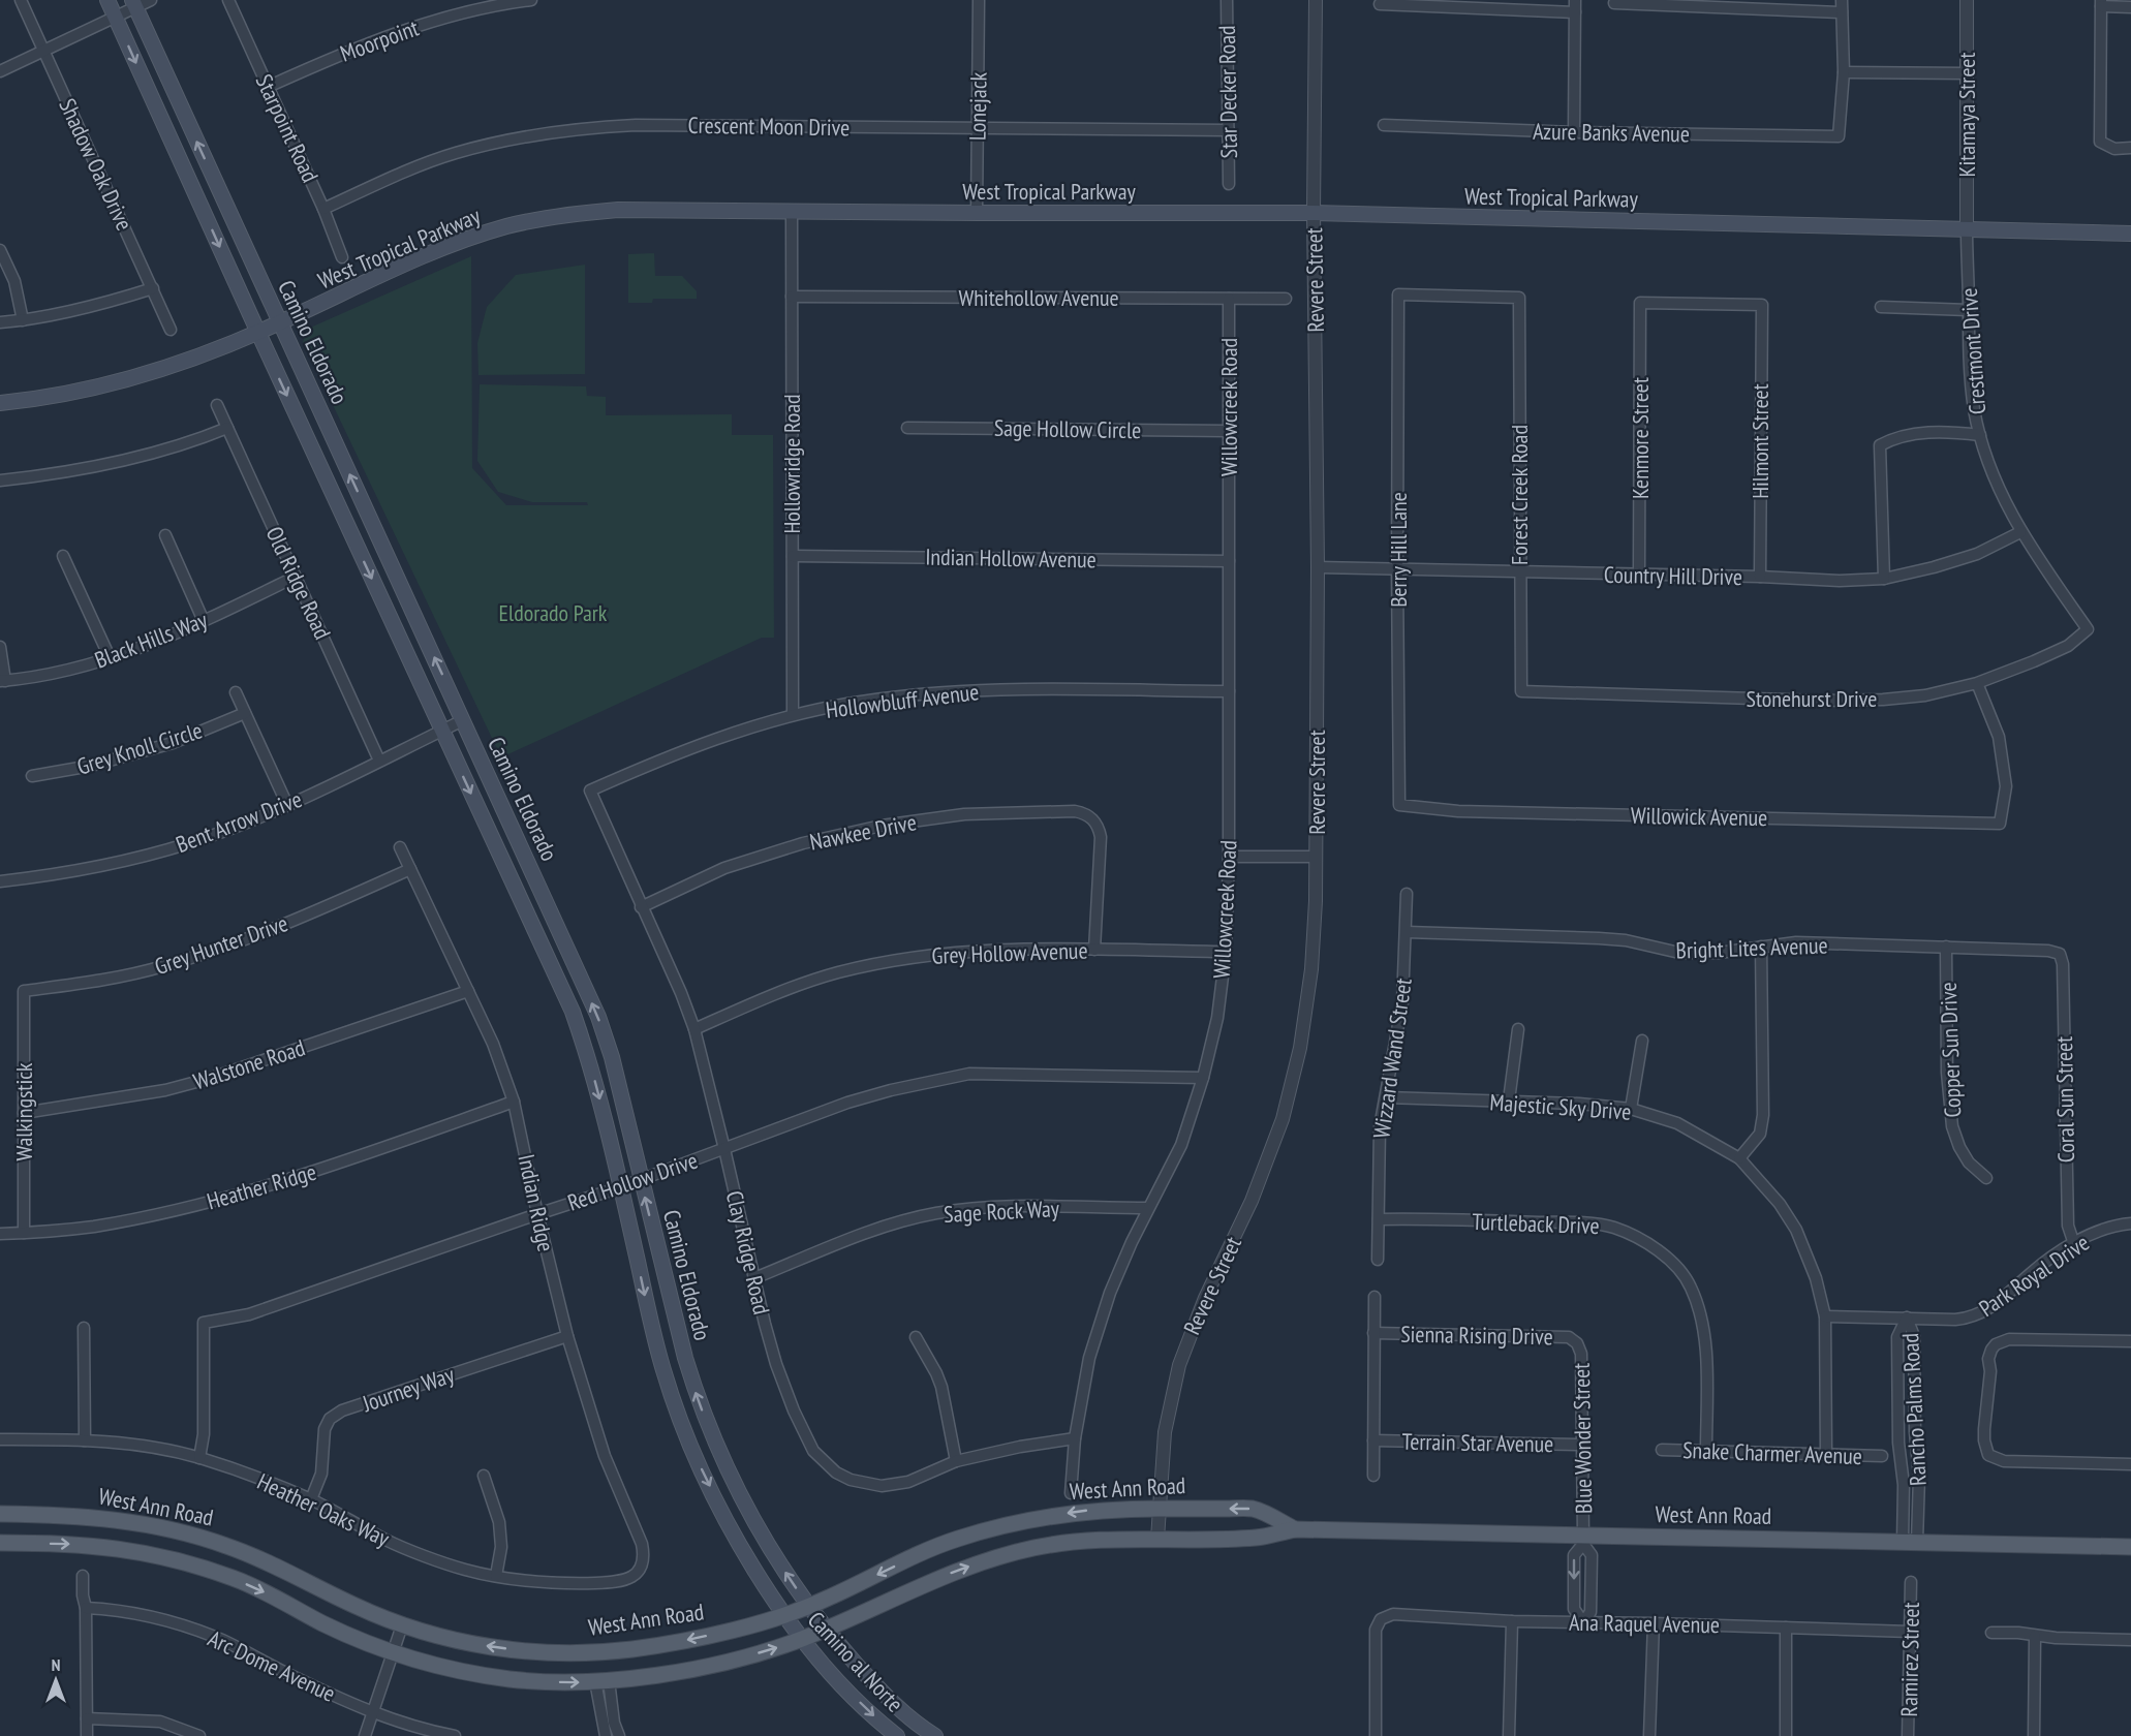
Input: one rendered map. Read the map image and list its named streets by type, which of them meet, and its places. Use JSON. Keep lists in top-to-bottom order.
{
  "streets": {
    "main road": [
      "West Tropical Parkway",
      "Camino Eldorado",
      "West Ann Road",
      "Camino al Norte"
    ],
    "street": [
      "Moorpoint",
      "Star Decker Road",
      "Lonejack",
      "Kitamaya Street",
      "Crescent Moon Drive",
      "Starpoint Road",
      "Azure Banks Avenue",
      "Shadow Oak Drive",
      "Revere Street",
      "Whitehollow Avenue",
      "Crestmont Drive",
      "Willowcreek Road",
      "Sage Hollow Circle",
      "Kenmore Street",
      "Hilmont Street",
      "Hollowridge Road",
      "Forest Creek Road",
      "Berry Hill Lane",
      "Indian Hollow Avenue",
      "Country Hill Drive",
      "Old Ridge Road",
      "Black Hills Way",
      "Stonehurst Drive",
      "Hollowbluff Avenue",
      "Grey Knoll Circle",
      "Willowick Avenue",
      "Bent Arrow Drive",
      "Nawkee Drive",
      "Grey Hunter Drive",
      "Bright Lites Avenue",
      "Grey Hollow Avenue",
      "Copper Sun Drive",
      "Wizzard Wand Street",
      "Walstone Road",
      "Coral Sun Street",
      "Majestic Sky Drive",
      "Walkingstick",
      "Red Hollow Drive",
      "Heather Ridge",
      "Indian Ridge",
      "Sage Rock Way",
      "Turtleback Drive",
      "Clay Ridge Road",
      "Park Royal Drive",
      "Sienna Rising Drive",
      "Journey Way",
      "Rancho Palms Road",
      "Blue Wonder Street",
      "Terrain Star Avenue",
      "Snake Charmer Avenue",
      "Heather Oaks Way",
      "Ana Raquel Avenue",
      "Ramirez Street",
      "Arc Dome Avenue"
    ]
  },
  "crossings": [
    ["Moorpoint", "Starpoint Road"],
    ["Star Decker Road", "Crescent Moon Drive"],
    ["Lonejack", "Crescent Moon Drive"],
    ["Lonejack", "West Tropical Parkway"],
    ["Kitamaya Street", "West Tropical Parkway"],
    ["Kitamaya Street", "Crestmont Drive"],
    ["Crescent Moon Drive", "Starpoint Road"],
    ["West Tropical Parkway", "Revere Street"],
    ["West Tropical Parkway", "Camino Eldorado"],
    ["West Tropical Parkway", "Crestmont Drive"],
    ["West Tropical Parkway", "Hollowridge Road"],
    ["Revere Street", "Country Hill Drive"],
    ["Revere Street", "West Ann Road"],
    ["Whitehollow Avenue", "Willowcreek Road"],
    ["Whitehollow Avenue", "Hollowridge Road"],
    ["Camino Eldorado", "Bent Arrow Drive"],
    ["Camino Eldorado", "Red Hollow Drive"],
    ["Camino Eldorado", "West Ann Road"],
    ["Camino Eldorado", "Camino al Norte"],
    ["Crestmont Drive", "Country Hill Drive"],
    ["Crestmont Drive", "Stonehurst Drive"],
    ["Willowcreek Road", "Sage Hollow Circle"],
    ["Willowcreek Road", "Indian Hollow Avenue"],
    ["Willowcreek Road", "Hollowbluff Avenue"],
    ["Willowcreek Road", "Grey Hollow Avenue"],
    ["Willowcreek Road", "Red Hollow Drive"],
    ["Willowcreek Road", "Sage Rock Way"],
    ["Willowcreek Road", "Clay Ridge Road"],
    ["Kenmore Street", "Hilmont Street"],
    ["Kenmore Street", "Country Hill Drive"],
    ["Hilmont Street", "Country Hill Drive"],
    ["Hollowridge Road", "Indian Hollow Avenue"],
    ["Hollowridge Road", "Hollowbluff Avenue"],
    ["Forest Creek Road", "Berry Hill Lane"],
    ["Forest Creek Road", "Country Hill Drive"],
    ["Forest Creek Road", "Stonehurst Drive"],
    ["Berry Hill Lane", "Country Hill Drive"],
    ["Berry Hill Lane", "Willowick Avenue"],
    ["Old Ridge Road", "Black Hills Way"],
    ["Old Ridge Road", "Bent Arrow Drive"],
    ["Stonehurst Drive", "Willowick Avenue"],
    ["Hollowbluff Avenue", "Clay Ridge Road"],
    ["Nawkee Drive", "Grey Hollow Avenue"],
    ["Nawkee Drive", "Clay Ridge Road"],
    ["Grey Hunter Drive", "Walkingstick"],
    ["Grey Hunter Drive", "Indian Ridge"],
    ["Bright Lites Avenue", "Copper Sun Drive"],
    ["Bright Lites Avenue", "Wizzard Wand Street"],
    ["Bright Lites Avenue", "Coral Sun Street"],
    ["Grey Hollow Avenue", "Clay Ridge Road"],
    ["Wizzard Wand Street", "Majestic Sky Drive"],
    ["Wizzard Wand Street", "Turtleback Drive"],
    ["Walstone Road", "Walkingstick"],
    ["Walstone Road", "Indian Ridge"],
    ["Coral Sun Street", "Park Royal Drive"],
    ["Majestic Sky Drive", "Park Royal Drive"],
    ["Majestic Sky Drive", "Snake Charmer Avenue"],
    ["Walkingstick", "Heather Ridge"],
    ["Red Hollow Drive", "Indian Ridge"],
    ["Red Hollow Drive", "Clay Ridge Road"],
    ["Red Hollow Drive", "Heather Oaks Way"],
    ["Heather Ridge", "Indian Ridge"],
    ["Indian Ridge", "Journey Way"],
    ["Indian Ridge", "Heather Oaks Way"],
    ["Sage Rock Way", "Clay Ridge Road"],
    ["Turtleback Drive", "Snake Charmer Avenue"],
    ["Park Royal Drive", "Rancho Palms Road"],
    ["Sienna Rising Drive", "Blue Wonder Street"],
    ["Journey Way", "Heather Oaks Way"],
    ["Rancho Palms Road", "West Ann Road"],
    ["Blue Wonder Street", "Terrain Star Avenue"],
    ["Blue Wonder Street", "West Ann Road"],
    ["West Ann Road", "Camino al Norte"],
    ["Ana Raquel Avenue", "Ramirez Street"]
  ],
  "parks": ["Eldorado Park"],
  "north": "top"
}
